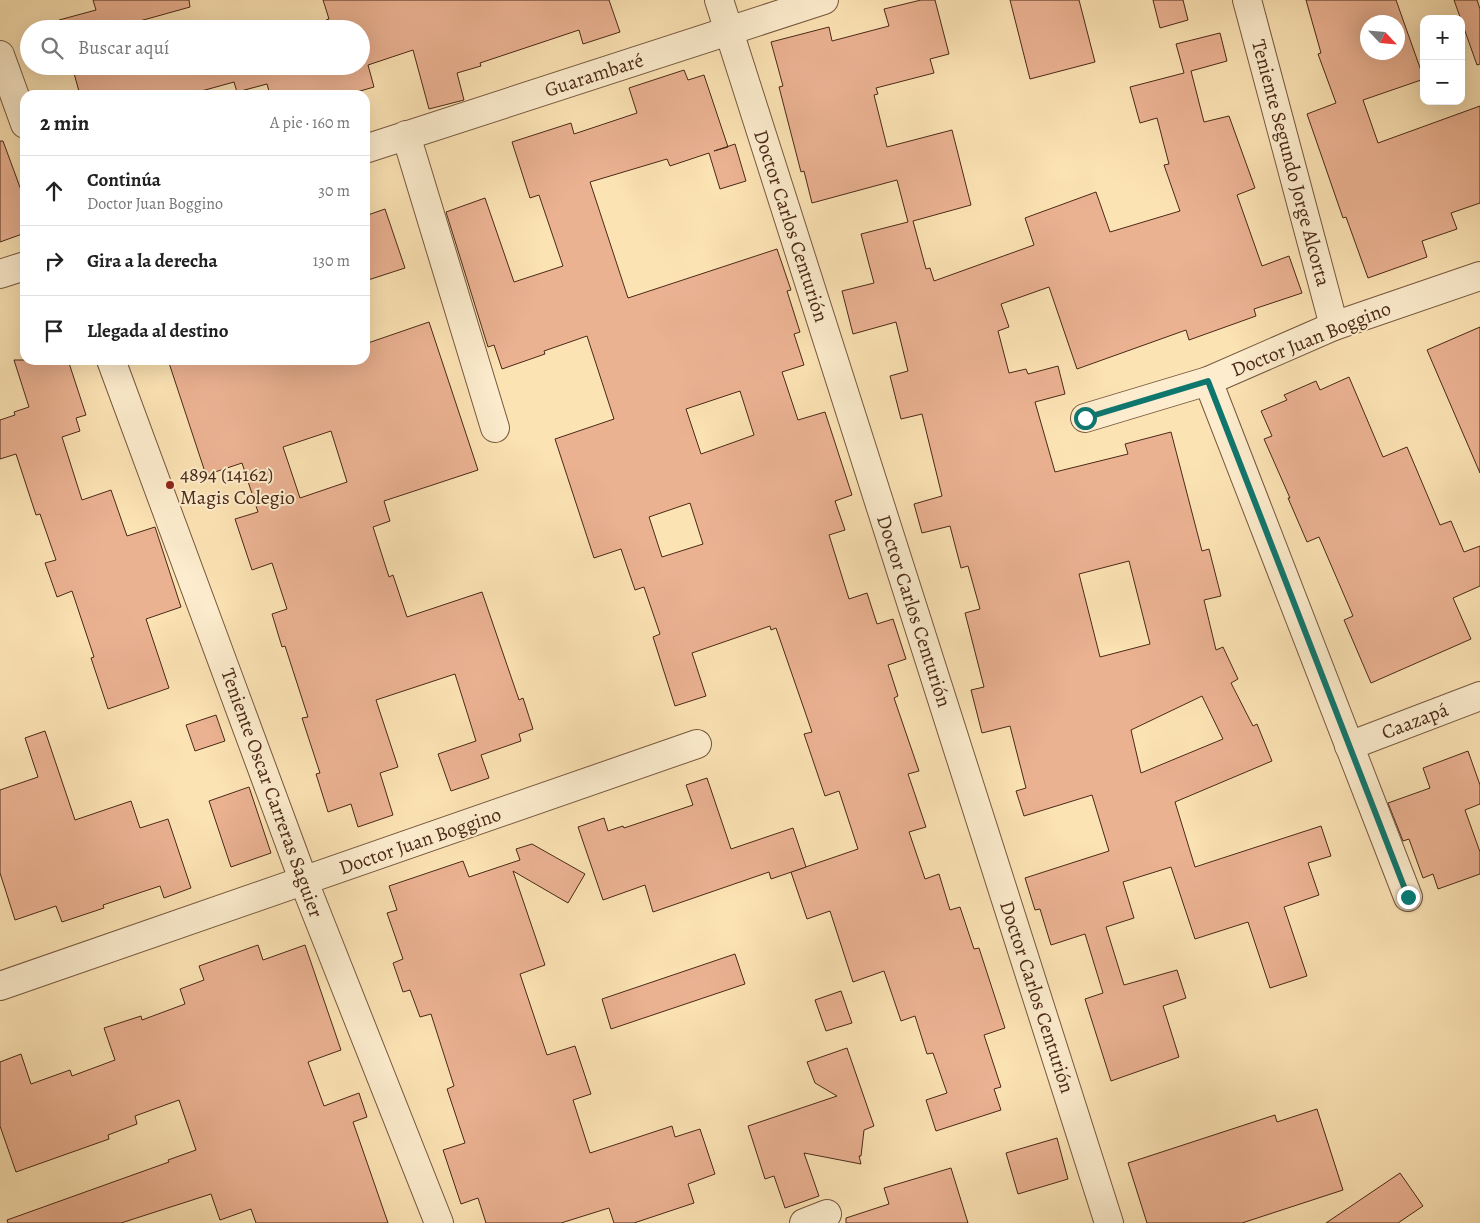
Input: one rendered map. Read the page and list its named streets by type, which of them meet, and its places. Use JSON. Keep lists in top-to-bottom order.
{
  "streets": {
    "street": [
      "Guarambaré",
      "Teniente Segundo Jorge Alcorta",
      "Doctor Carlos Centurión",
      "Doctor Juan Boggino",
      "Caazapá",
      "Teniente Oscar Carreras Saguier"
    ]
  },
  "crossings": [
    ["Guarambaré", "Doctor Carlos Centurión"],
    ["Teniente Segundo Jorge Alcorta", "Doctor Juan Boggino"],
    ["Doctor Juan Boggino", "Teniente Oscar Carreras Saguier"]
  ],
  "places": ["4894 (14162) Magis Colegio"],
  "north": "bottom right",
  "page": {
    "map_buttons": ["+", "−"],
    "search": "Buscar aquí",
    "heading": ["2 min", "A pie · 160 m"],
    "list": [
      ["Continúa", "Doctor Juan Boggino", "30 m"],
      ["Gira a la derecha", "130 m"],
      "Llegada al destino"
    ]
  }
}
